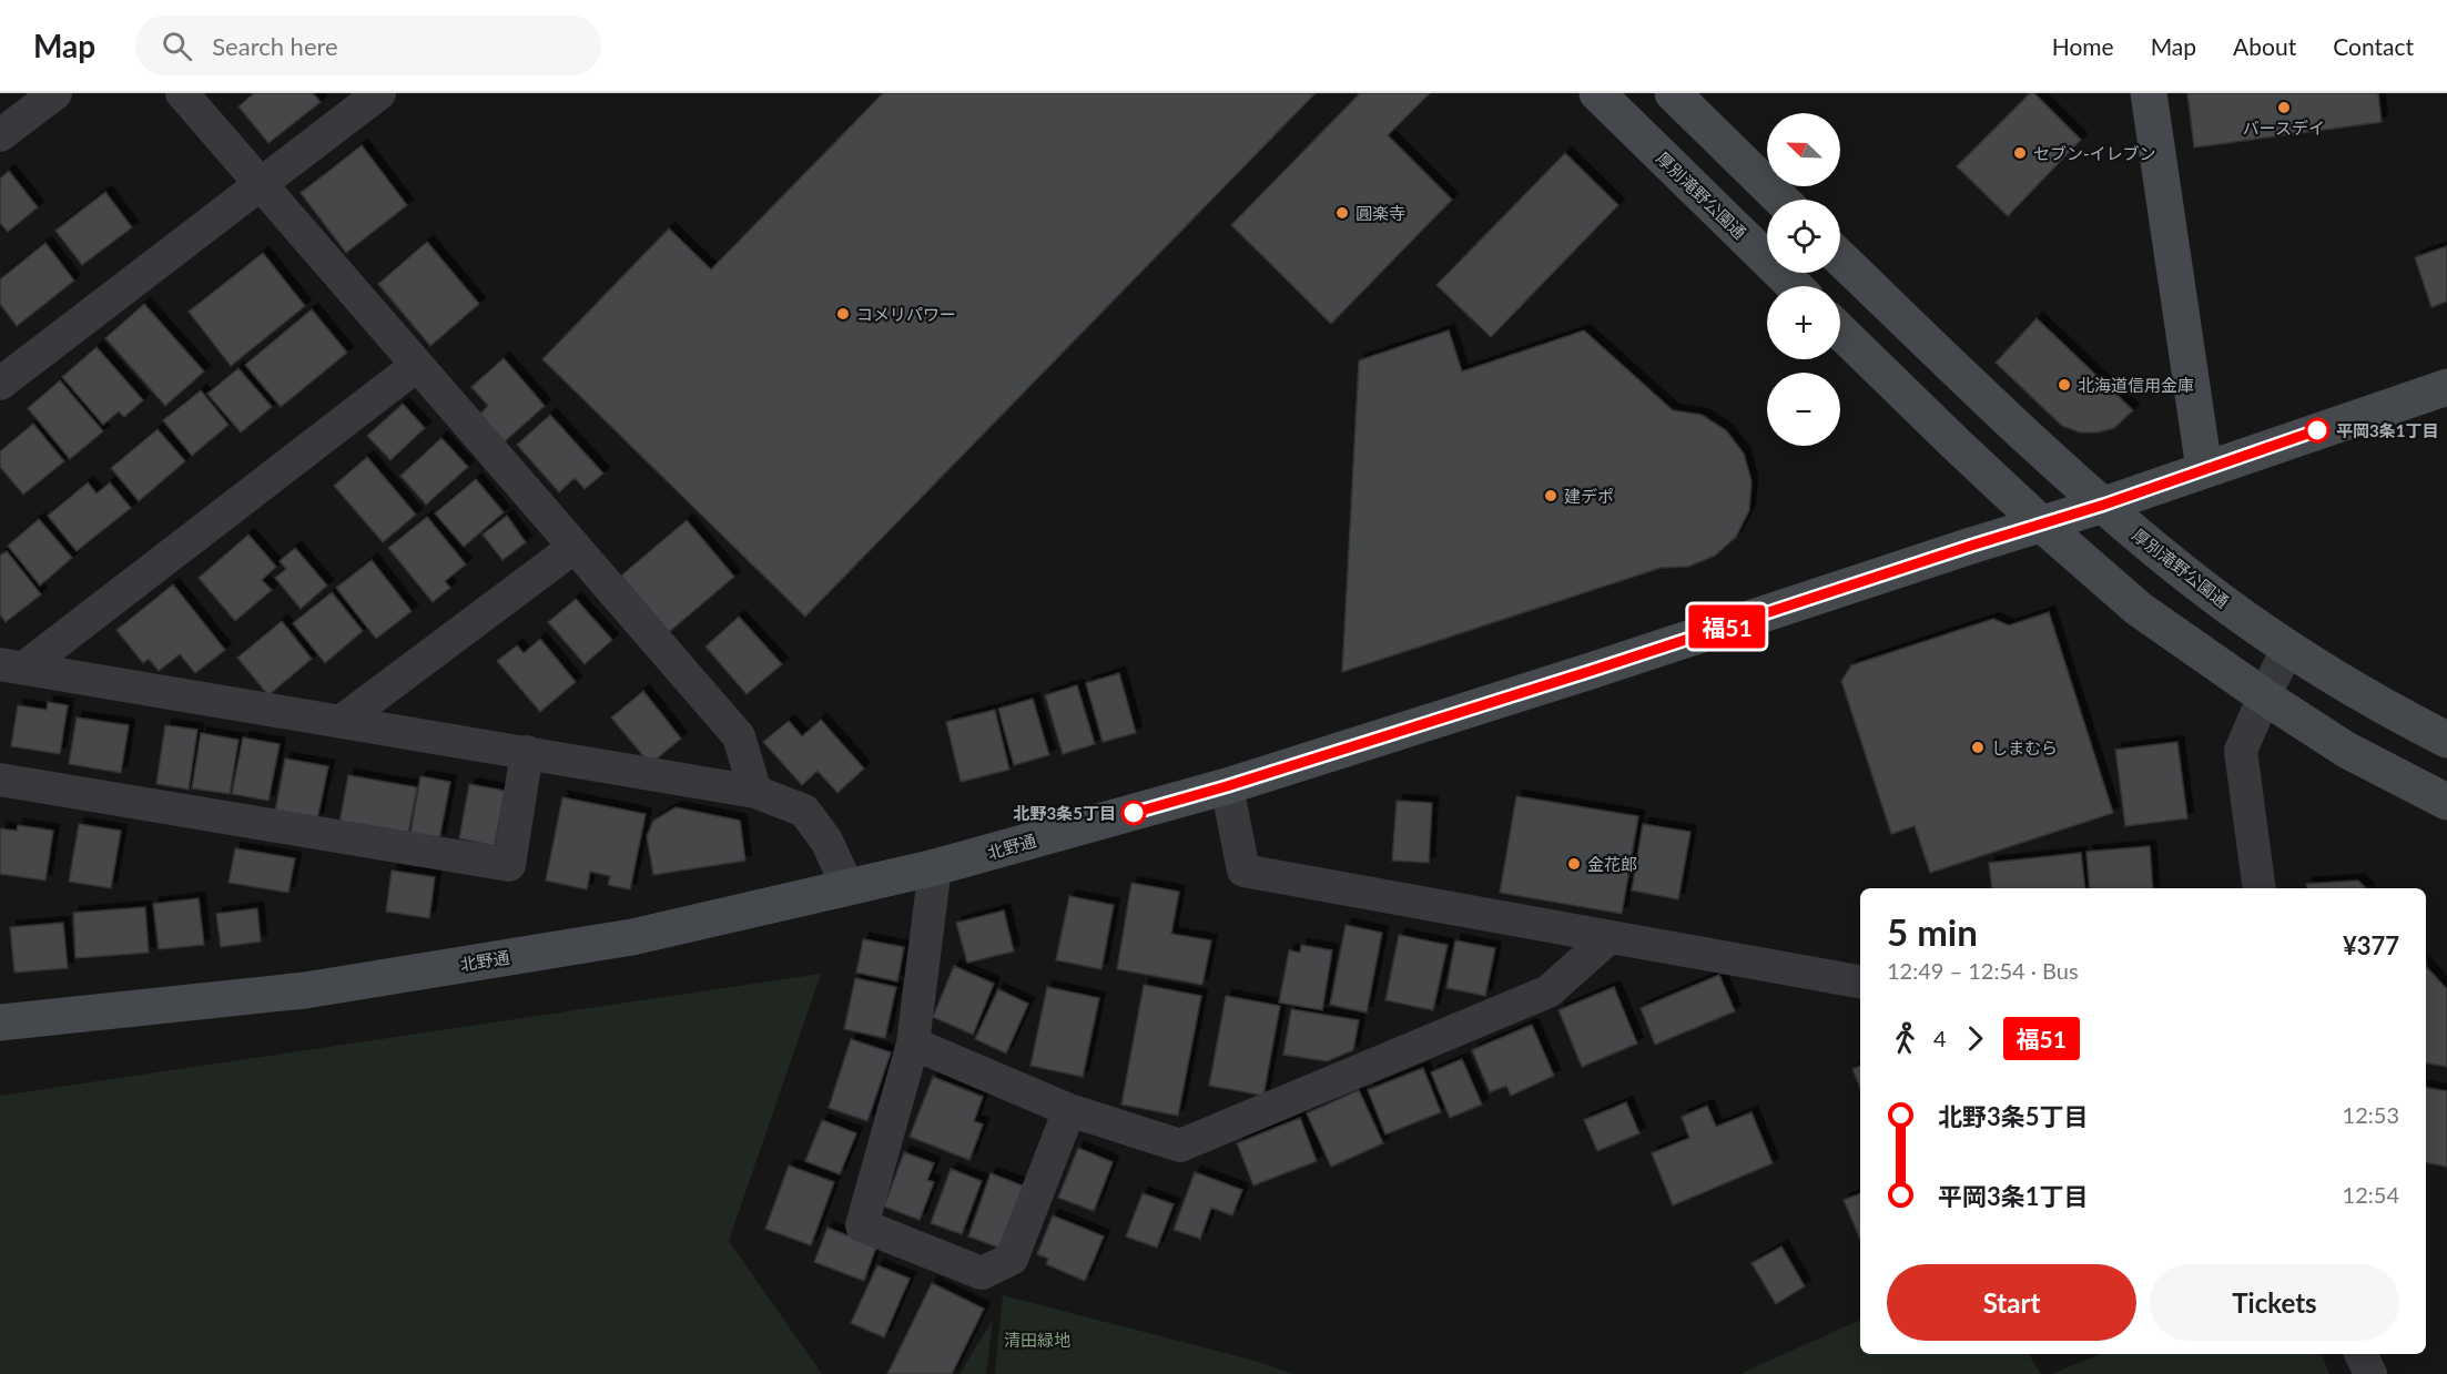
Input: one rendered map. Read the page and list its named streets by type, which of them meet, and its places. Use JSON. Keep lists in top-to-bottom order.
{
  "streets": {
    "street": ["厚別滝野公園通", "北野通"]
  },
  "crossings": [
    ["厚別滝野公園通", "北野通"]
  ],
  "parks": ["清田緑地"],
  "places": [
    "バースデイ",
    "セブン-イレブン",
    "圓楽寺",
    "コメリパワー",
    "北海道信用金庫",
    "平岡3条1丁目",
    "建デポ",
    "しまむら",
    "北野3条5丁目",
    "金花郎"
  ],
  "lines": ["bus line 福51"],
  "north": "top left",
  "page": {
    "header": "Map",
    "search": "Search here",
    "nav": [
      "Home",
      "Map",
      "About",
      "Contact"
    ],
    "on_map": "福51",
    "map_buttons": ["+", "−"],
    "heading": ["5 min", "12:49 – 12:54 · Bus", "¥377"],
    "legs": ["4", "福51"],
    "list": [
      {
        "name": "北野3条5丁目",
        "value": "12:53"
      },
      {
        "name": "平岡3条1丁目",
        "value": "12:54"
      }
    ],
    "buttons": ["Start", "Tickets"]
  }
}
